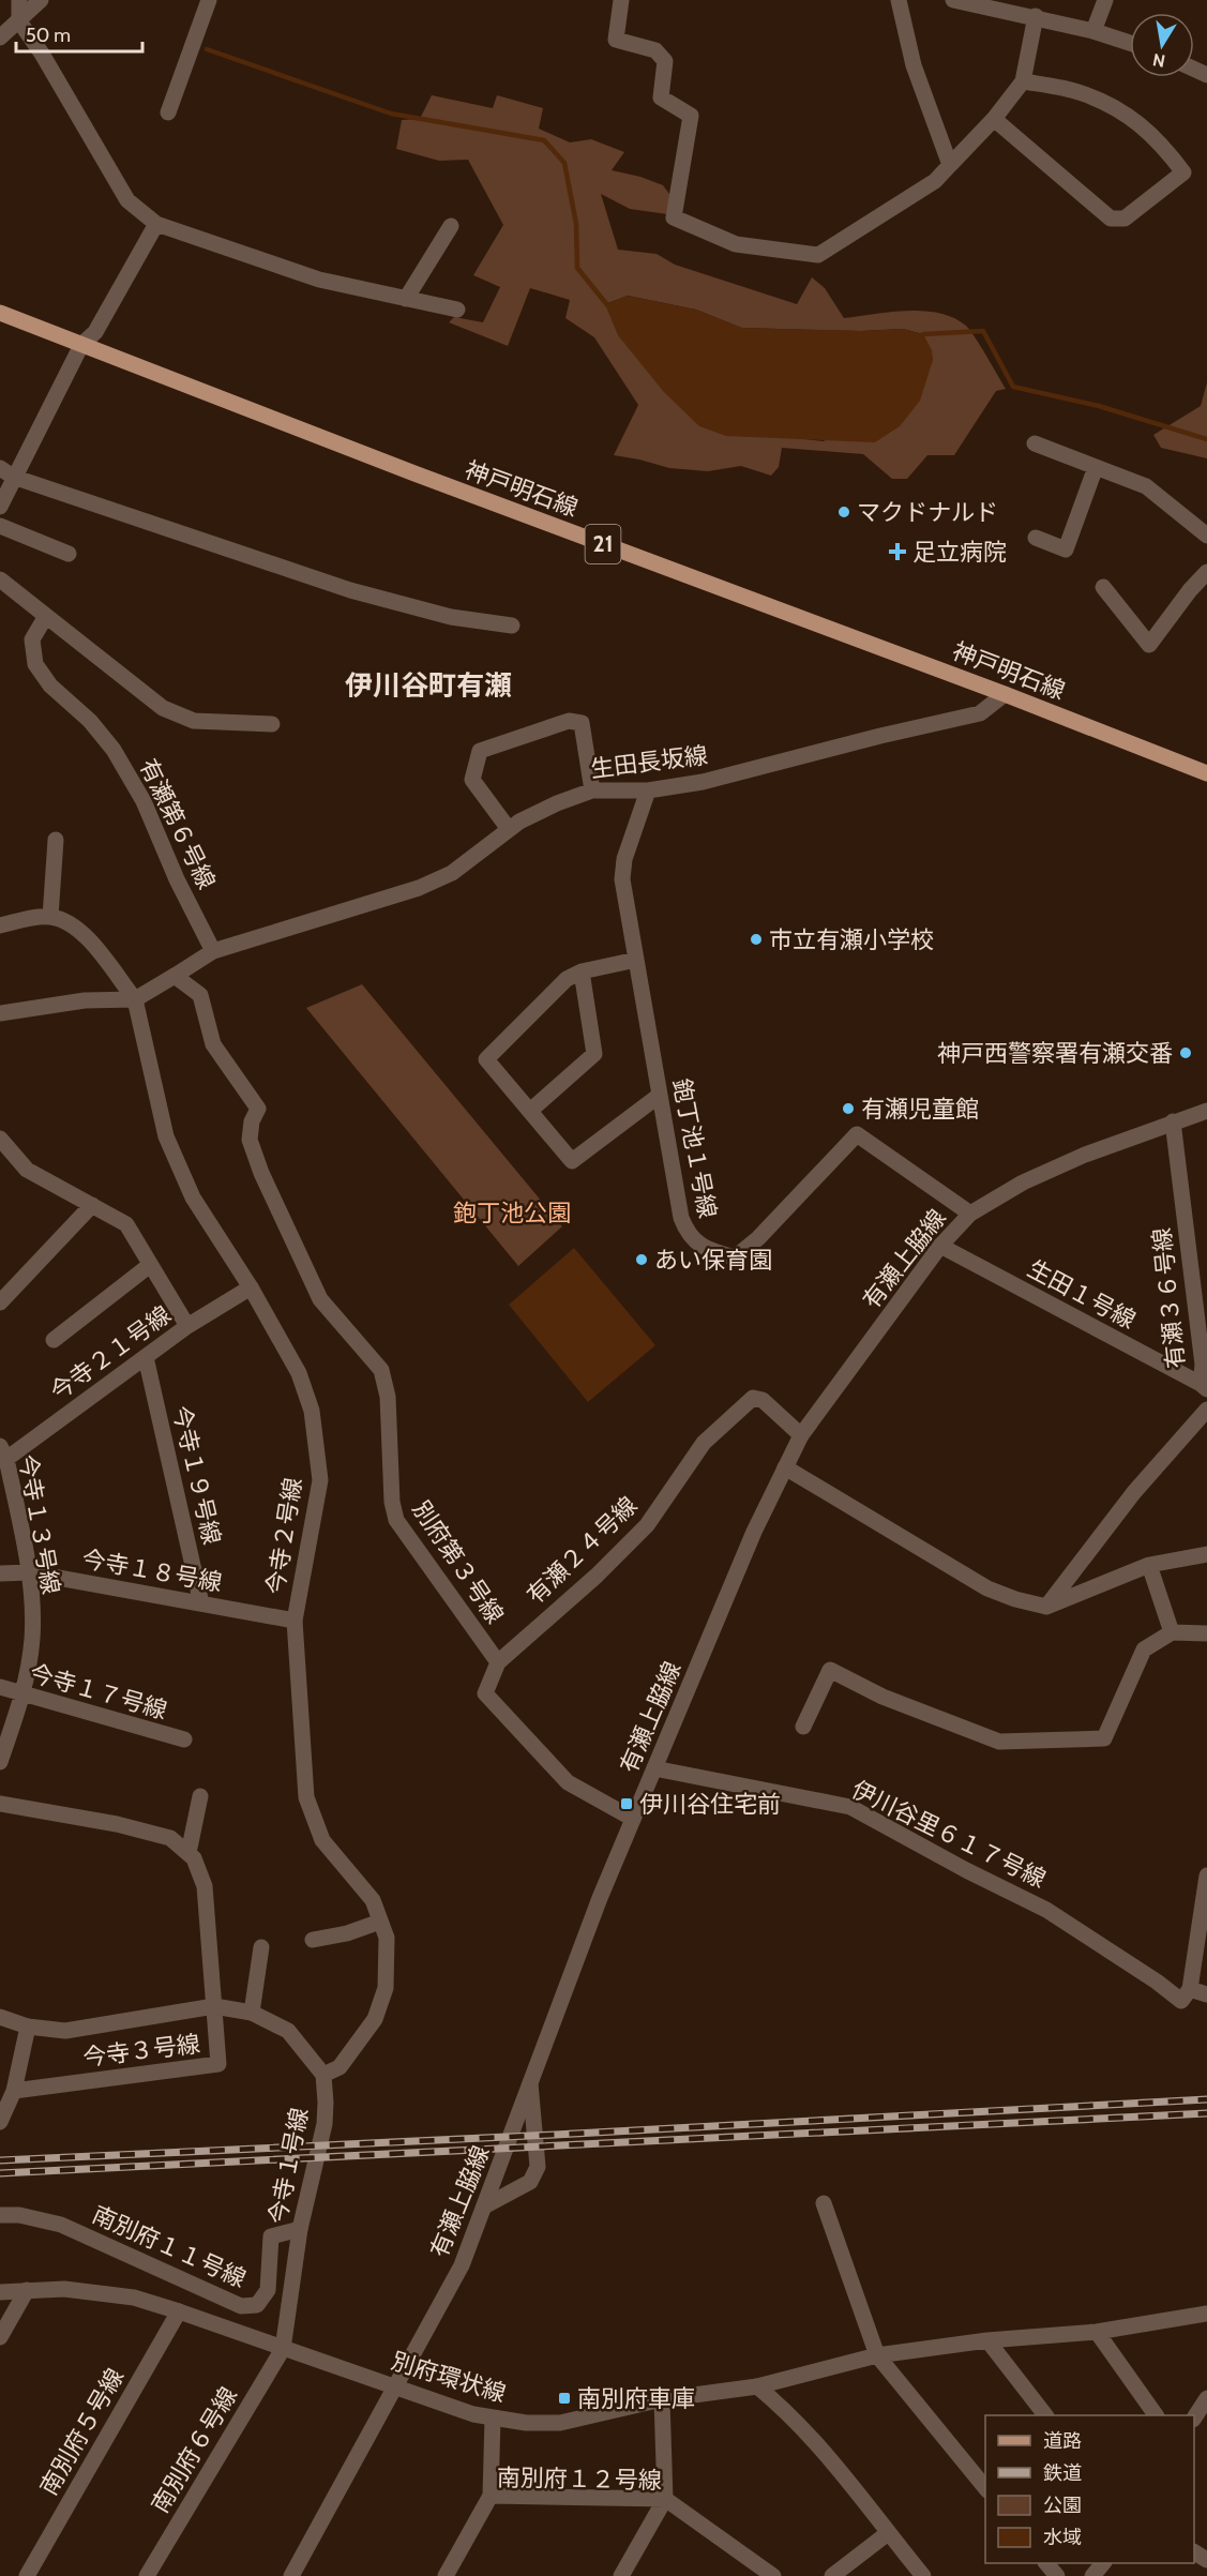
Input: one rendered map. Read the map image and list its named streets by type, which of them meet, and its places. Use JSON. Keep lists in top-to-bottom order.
{
  "streets": {
    "main road": ["神戸明石線", "21"],
    "street": [
      "生田長坂線",
      "有瀬第６号線",
      "鉋丁池１号線",
      "有瀬上脇線",
      "生田１号線",
      "有瀬３６号線",
      "今寺２１号線",
      "今寺１９号線",
      "今寺１３号線",
      "今寺２号線",
      "有瀬２４号線",
      "別府第３号線",
      "今寺１８号線",
      "今寺１７号線",
      "伊川谷里６１７号線",
      "今寺３号線",
      "今寺１号線",
      "南別府１１号線",
      "別府環状線",
      "南別府５号線",
      "南別府６号線",
      "南別府１２号線"
    ]
  },
  "crossings": [
    ["神戸明石線", "生田長坂線"],
    ["生田長坂線", "有瀬第６号線"],
    ["生田長坂線", "鉋丁池１号線"],
    ["生田長坂線", "今寺２号線"],
    ["生田長坂線", "別府第３号線"],
    ["鉋丁池１号線", "有瀬上脇線"],
    ["有瀬上脇線", "生田１号線"],
    ["有瀬上脇線", "有瀬３６号線"],
    ["有瀬上脇線", "有瀬２４号線"],
    ["有瀬上脇線", "別府第３号線"],
    ["有瀬上脇線", "伊川谷里６１７号線"],
    ["有瀬上脇線", "別府環状線"],
    ["生田１号線", "有瀬３６号線"],
    ["今寺２１号線", "今寺１９号線"],
    ["今寺２１号線", "今寺１３号線"],
    ["今寺２１号線", "今寺２号線"],
    ["今寺１９号線", "今寺１８号線"],
    ["今寺１３号線", "今寺１８号線"],
    ["今寺１３号線", "今寺１７号線"],
    ["今寺２号線", "今寺１８号線"],
    ["今寺２号線", "今寺１号線"],
    ["有瀬２４号線", "別府第３号線"],
    ["今寺１号線", "南別府１１号線"],
    ["今寺１号線", "別府環状線"],
    ["今寺１号線", "南別府６号線"],
    ["別府環状線", "南別府５号線"],
    ["別府環状線", "南別府６号線"]
  ],
  "districts": ["伊川谷町有瀬"],
  "parks": ["鉋丁池公園"],
  "places": {
    "other": [
      "マクドナルド",
      "市立有瀬小学校",
      "神戸西警察署有瀬交番",
      "有瀬児童館",
      "あい保育園"
    ],
    "health": ["足立病院"],
    "transit": ["伊川谷住宅前", "南別府車庫"]
  },
  "legend": [
    "道路",
    "鉄道",
    "公園",
    "水域"
  ],
  "scale_bar": "50 m",
  "north": "bottom"
}
